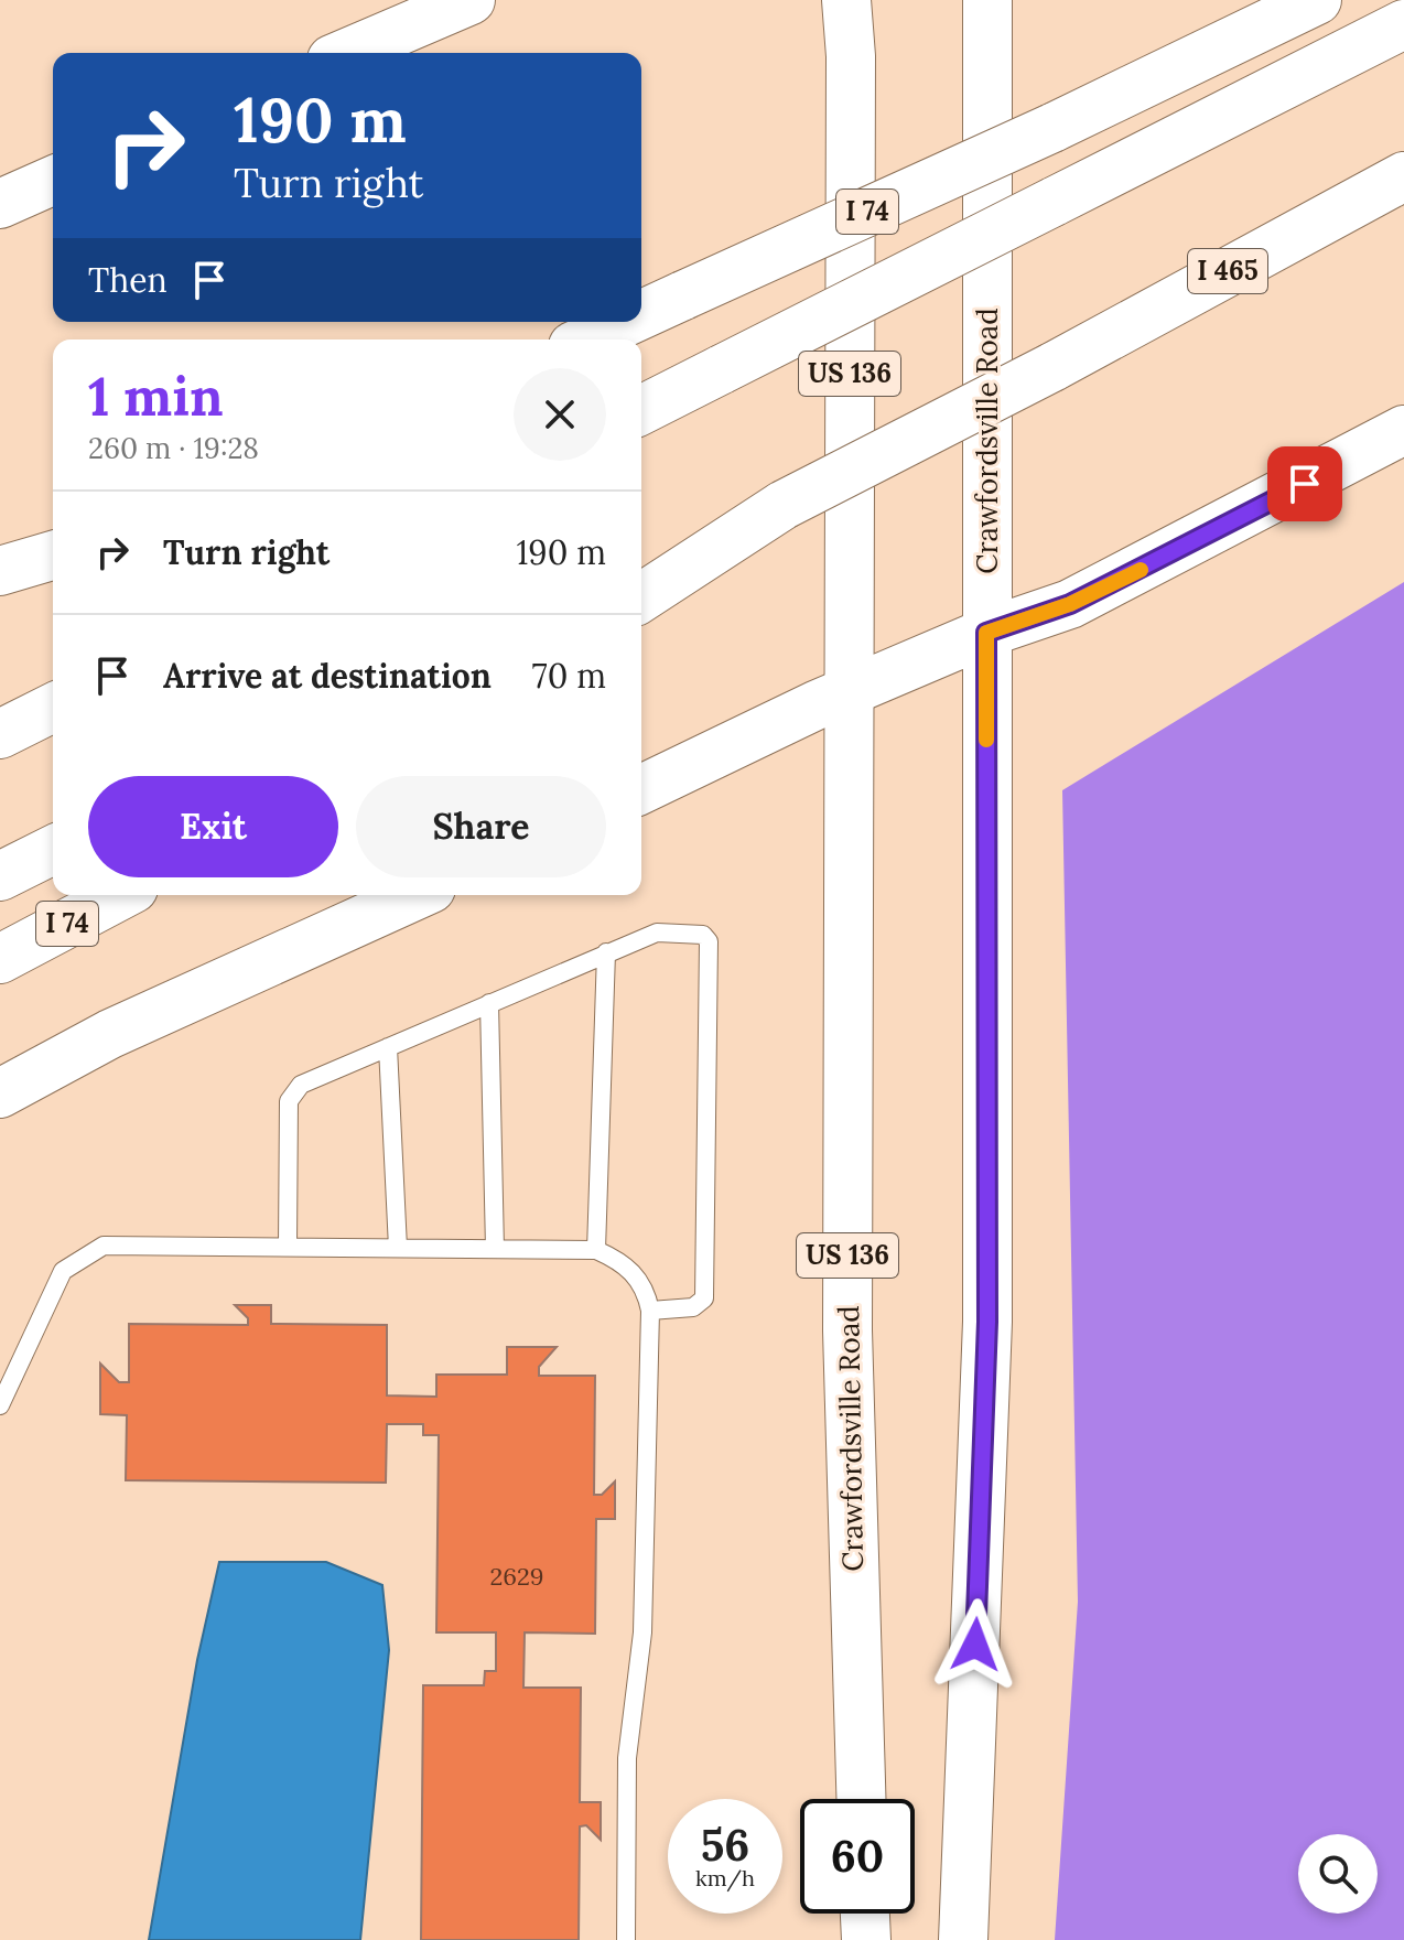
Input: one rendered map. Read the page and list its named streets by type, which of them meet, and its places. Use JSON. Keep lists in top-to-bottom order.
{
  "streets": {
    "main road": [
      "I 74",
      "I 465",
      "US 136",
      "Crawfordsville Road"
    ]
  },
  "house_numbers": ["2629"],
  "page": {
    "turn": ["190 m", "Turn right"],
    "then": "Then",
    "heading": ["1 min", "260 m · 19:28"],
    "list": [
      {
        "name": "Turn right",
        "value": "190 m"
      },
      {
        "name": "Arrive at destination",
        "value": "70 m"
      }
    ],
    "buttons": ["Exit", "Share"],
    "speed": "56 km/h",
    "limit": "60"
  }
}
